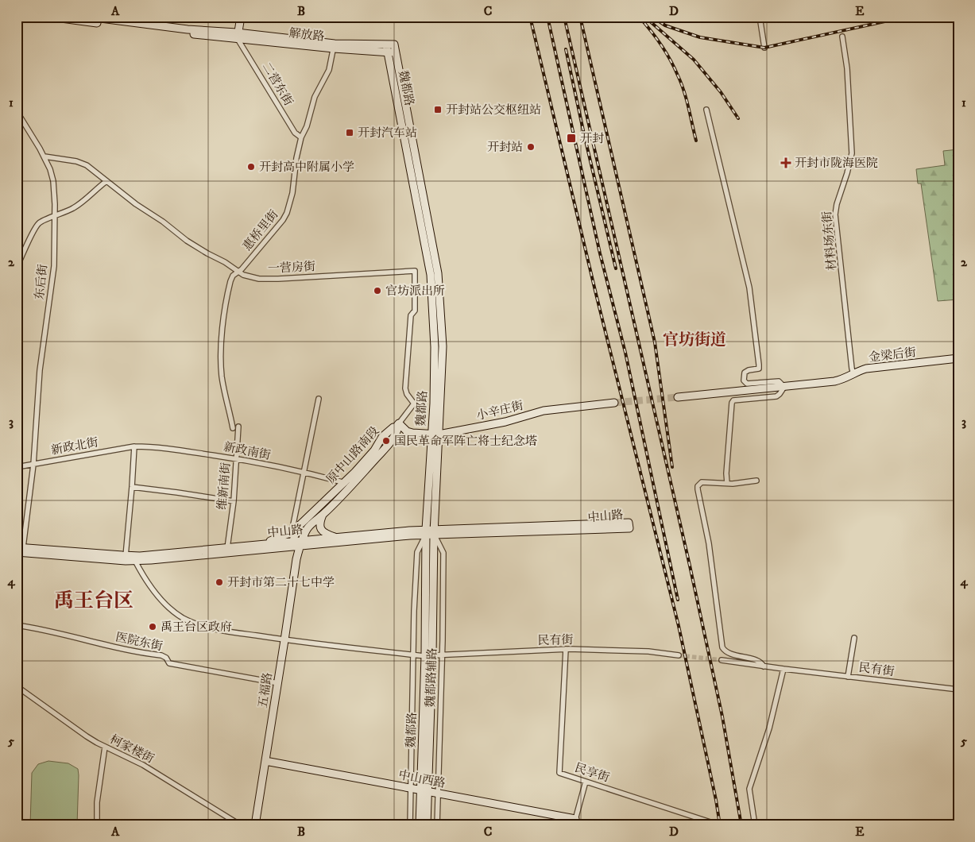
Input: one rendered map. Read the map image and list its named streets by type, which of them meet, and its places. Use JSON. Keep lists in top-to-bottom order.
{
  "streets": {
    "main road": [
      "解放路",
      "魏都路",
      "金梁后街",
      "小辛庄街",
      "原中山路南段",
      "中山路",
      "五福路",
      "中山西路"
    ],
    "street": [
      "二营东街",
      "惠桥里街",
      "材料场东街",
      "一营房街",
      "东后街",
      "新政北街",
      "新政南街",
      "维新南街",
      "民有街",
      "医院东街",
      "魏都路辅路",
      "柯家楼街",
      "民享街"
    ]
  },
  "crossings": [
    ["解放路", "二营东街"],
    ["解放路", "魏都路"],
    ["解放路", "惠桥里街"],
    ["二营东街", "惠桥里街"],
    ["魏都路", "小辛庄街"],
    ["魏都路", "中山路"],
    ["魏都路", "民有街"],
    ["魏都路", "魏都路辅路"],
    ["魏都路", "中山西路"],
    ["惠桥里街", "一营房街"],
    ["惠桥里街", "维新南街"],
    ["材料场东街", "金梁后街"],
    ["一营房街", "东后街"],
    ["一营房街", "小辛庄街"],
    ["一营房街", "原中山路南段"],
    ["东后街", "新政北街"],
    ["东后街", "中山路"],
    ["小辛庄街", "原中山路南段"],
    ["新政北街", "新政南街"],
    ["新政南街", "原中山路南段"],
    ["新政南街", "维新南街"],
    ["原中山路南段", "中山路"],
    ["原中山路南段", "五福路"],
    ["维新南街", "中山路"],
    ["中山路", "民有街"],
    ["中山路", "魏都路辅路"],
    ["民有街", "魏都路辅路"],
    ["民有街", "五福路"],
    ["民有街", "民享街"],
    ["医院东街", "五福路"],
    ["魏都路辅路", "中山西路"],
    ["五福路", "中山西路"]
  ],
  "districts": ["官坊街道", "禹王台区"],
  "places": {
    "transit": ["开封站公交枢纽站", "开封汽车站", "开封"],
    "other": [
      "开封站",
      "开封高中附属小学",
      "官坊派出所",
      "国民革命军阵亡将士纪念塔",
      "开封市第二十七中学",
      "禹王台区政府"
    ],
    "health": ["开封市陇海医院"]
  },
  "grid": {
    "columns": [
      "A",
      "B",
      "C",
      "D",
      "E"
    ],
    "rows": [
      "1",
      "2",
      "3",
      "4",
      "5"
    ]
  }
}
